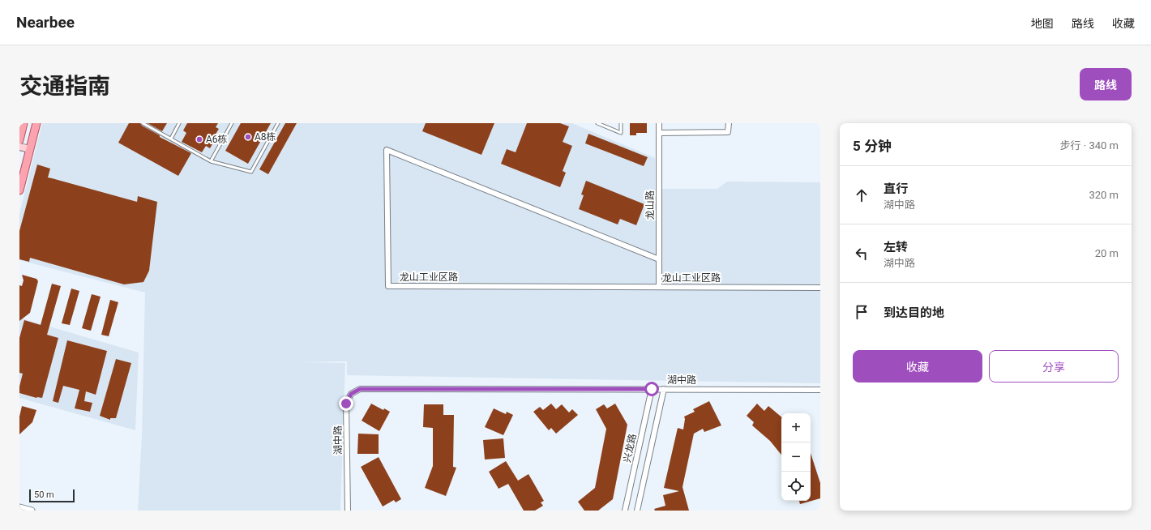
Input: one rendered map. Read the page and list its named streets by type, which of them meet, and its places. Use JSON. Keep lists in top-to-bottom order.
{
  "streets": {
    "street": [
      "龙山路",
      "龙山工业区路",
      "湖中路",
      "兴龙路"
    ]
  },
  "crossings": [
    ["龙山路", "龙山工业区路"],
    ["湖中路", "兴龙路"]
  ],
  "places": ["A8栋", "A6栋"],
  "scale_bar": "50 m",
  "page": {
    "header": "Nearbee",
    "nav": ["地图", "路线", "收藏"],
    "title": "交通指南",
    "buttons": [
      "路线",
      ["收藏", "分享"]
    ],
    "heading": ["5 分钟", "步行 · 340 m"],
    "list": [
      ["直行", "湖中路", "320 m"],
      ["左转", "湖中路", "20 m"],
      "到达目的地"
    ],
    "map_buttons": ["+", "−"],
    "scale": "50 m"
  }
}
